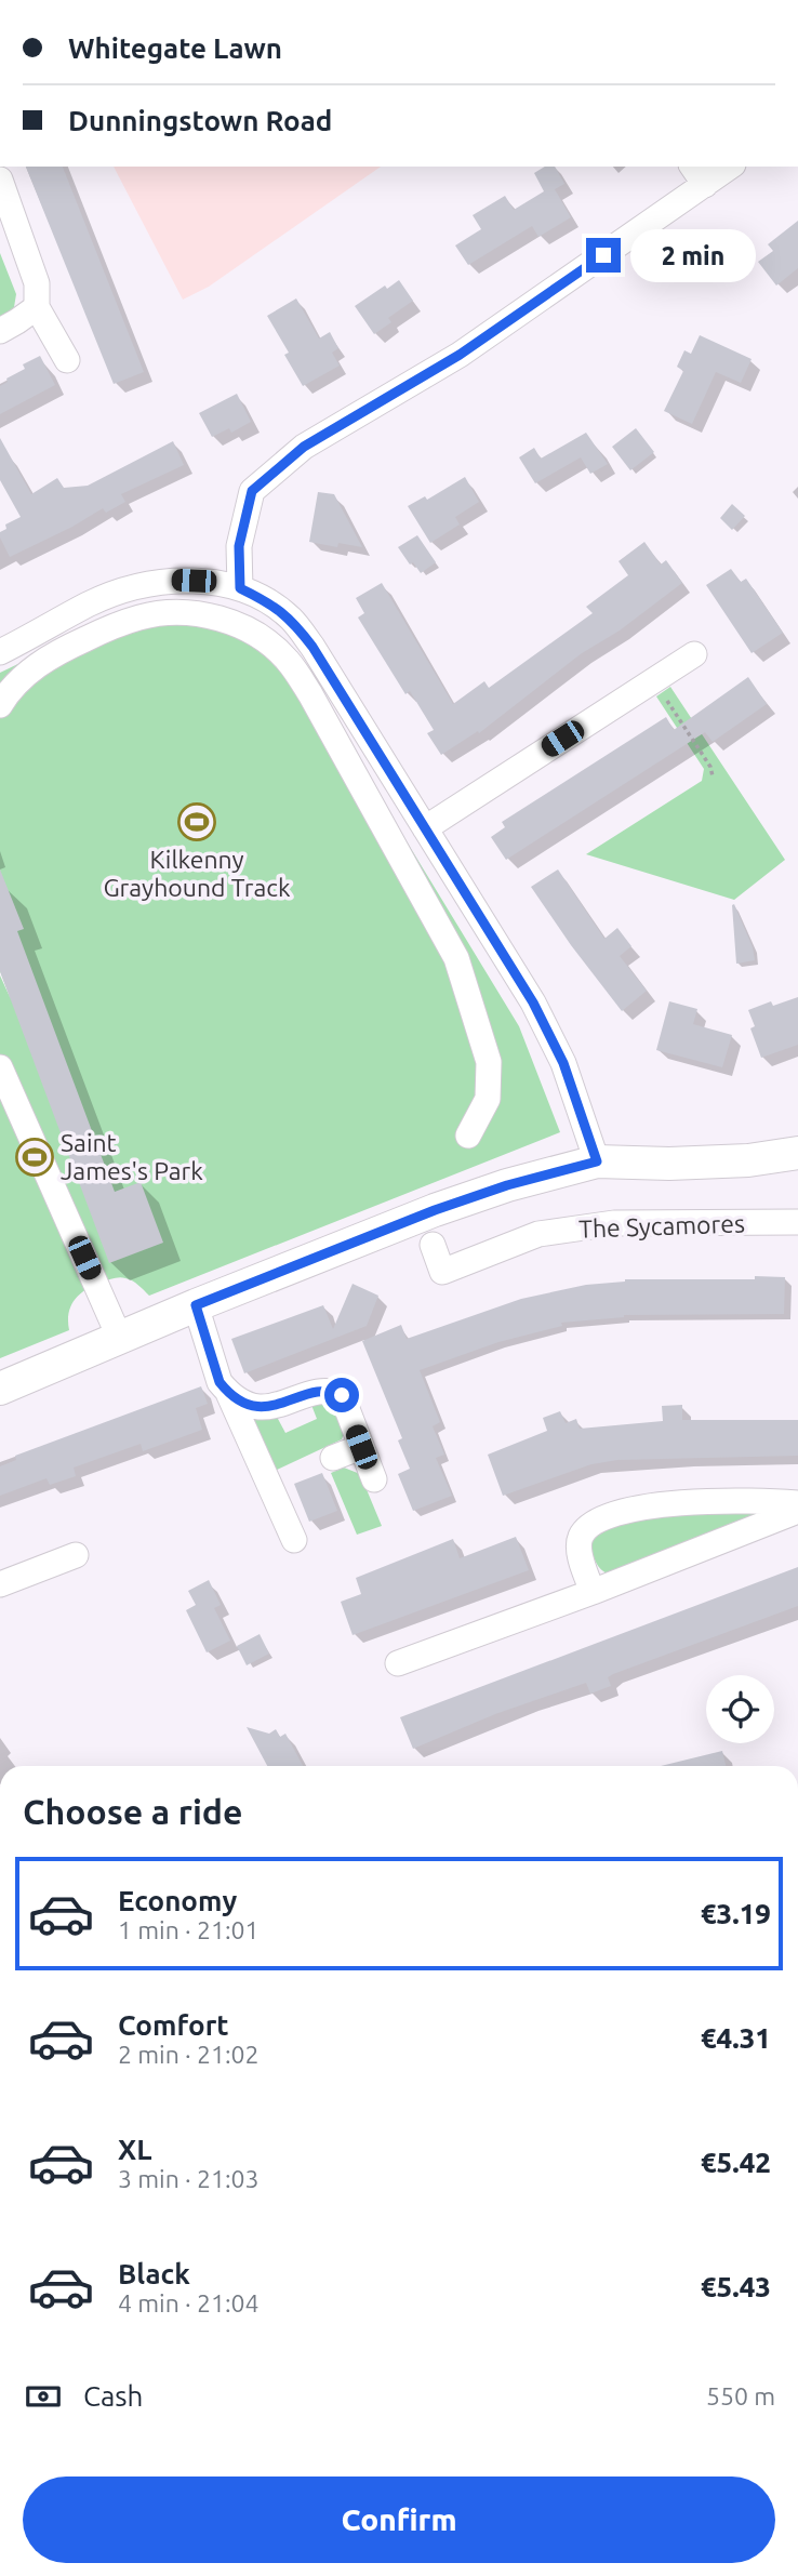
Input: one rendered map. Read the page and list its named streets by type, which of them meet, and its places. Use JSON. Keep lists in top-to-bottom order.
{
  "streets": {
    "street": ["The Sycamores"]
  },
  "places": {
    "sports": ["Kilkenny Grayhound Track", "Saint James's Park"]
  },
  "page": {
    "banner": ["Whitegate Lawn", "Dunningstown Road"],
    "bubble": "2 min",
    "heading": "Choose a ride",
    "list": [
      {
        "name": "Economy",
        "note": "1 min · 21:01",
        "value": "€3.19"
      },
      {
        "name": "Comfort",
        "note": "2 min · 21:02",
        "value": "€4.31"
      },
      {
        "name": "XL",
        "note": "3 min · 21:03",
        "value": "€5.42"
      },
      {
        "name": "Black",
        "note": "4 min · 21:04",
        "value": "€5.43"
      }
    ],
    "pay": ["Cash", "550 m"],
    "buttons": "Confirm"
  }
}
